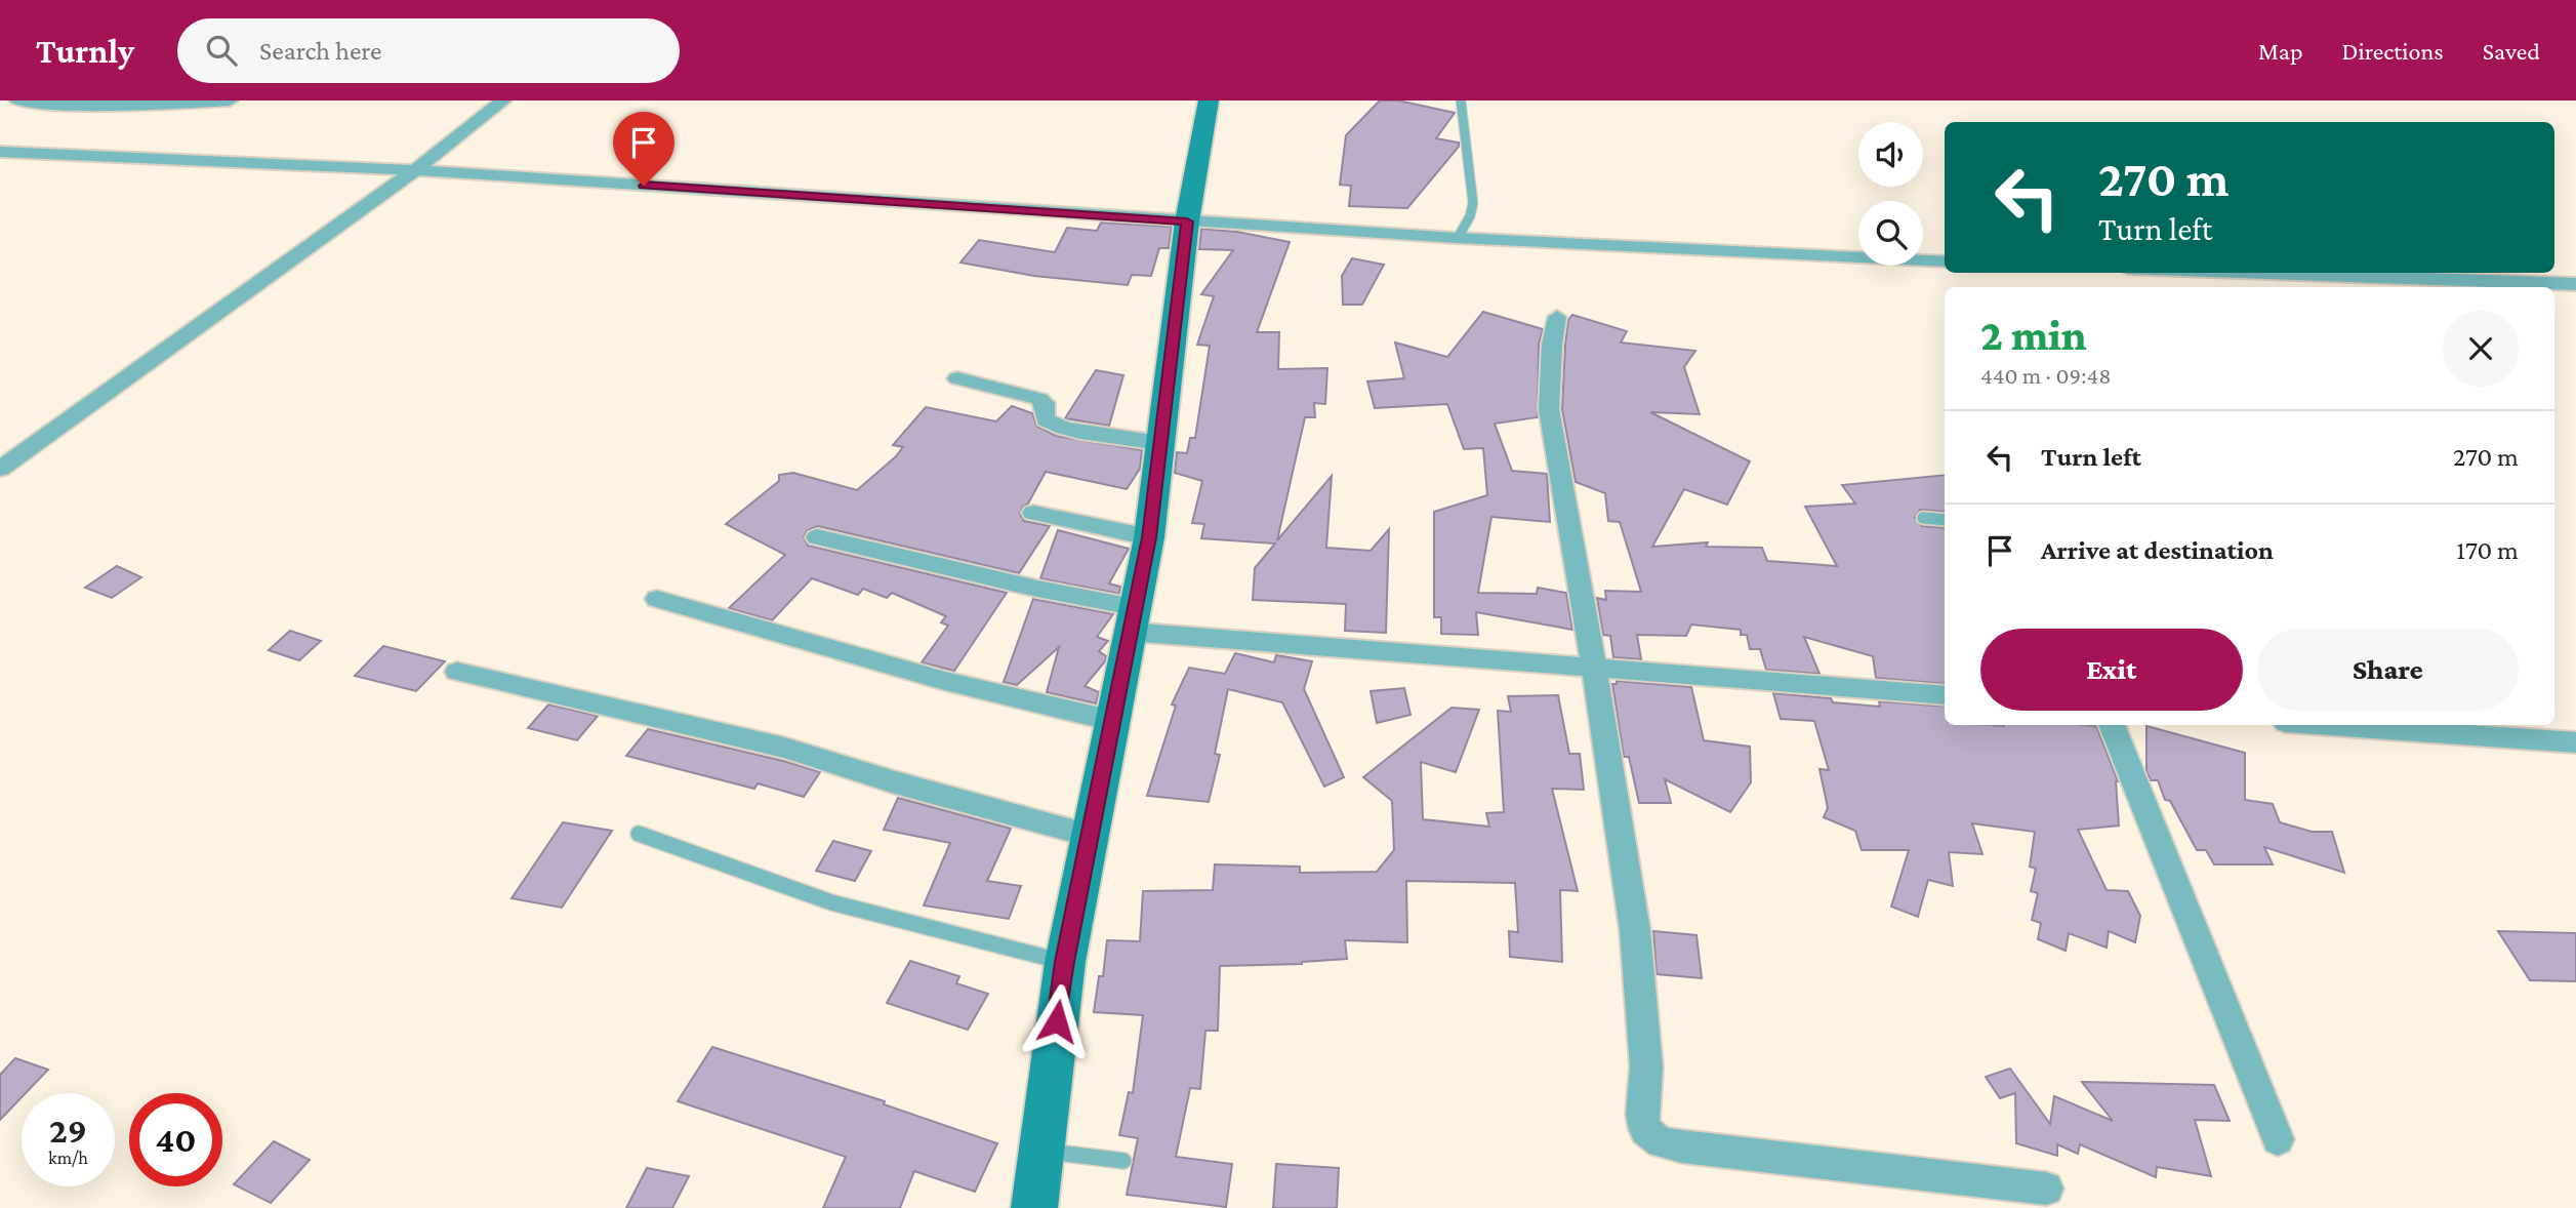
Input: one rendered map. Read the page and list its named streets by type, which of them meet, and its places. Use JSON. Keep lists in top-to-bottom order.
{
  "page": {
    "header": "Turnly",
    "search": "Search here",
    "nav": ["Map", "Directions", "Saved"],
    "turn": ["270 m", "Turn left"],
    "heading": ["2 min", "440 m · 09:48"],
    "list": [
      {
        "name": "Turn left",
        "value": "270 m"
      },
      {
        "name": "Arrive at destination",
        "value": "170 m"
      }
    ],
    "buttons": ["Exit", "Share"],
    "speed": "29 km/h",
    "limit": "40"
  }
}
